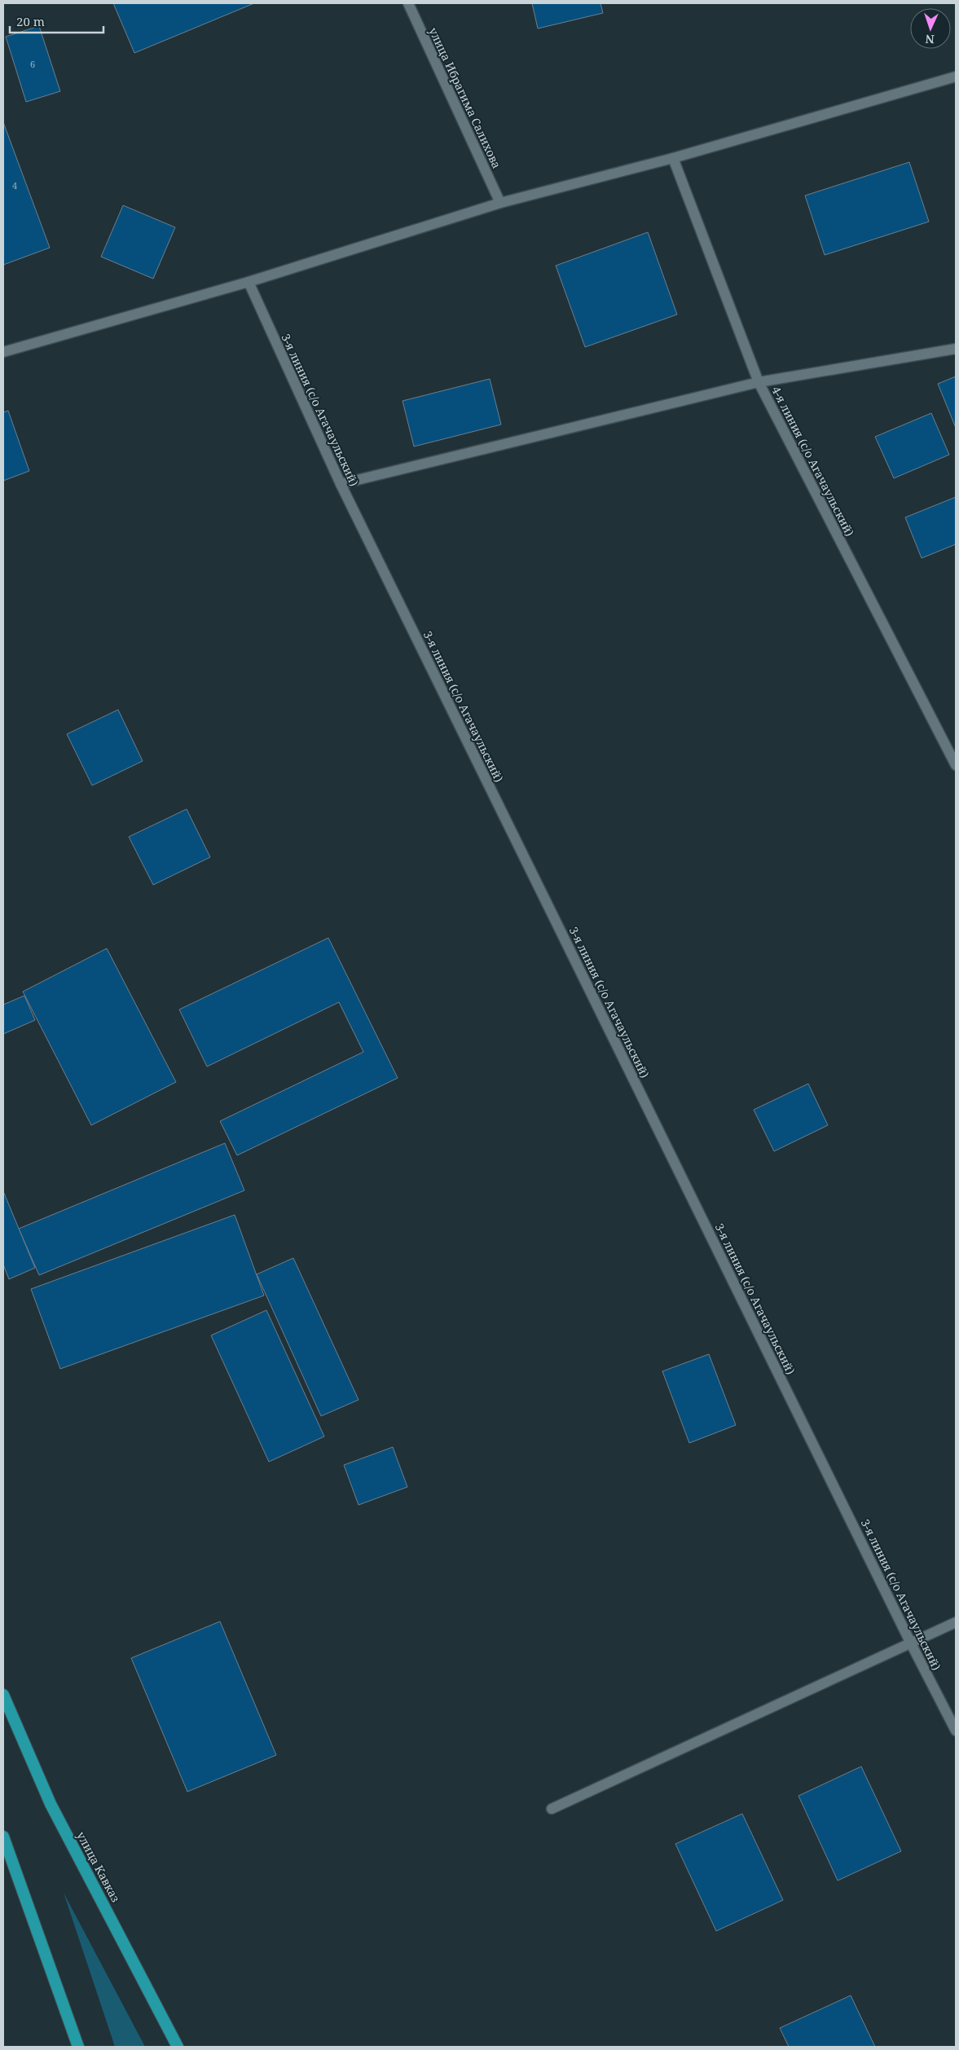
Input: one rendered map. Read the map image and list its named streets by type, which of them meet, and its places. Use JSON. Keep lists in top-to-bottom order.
{
  "streets": {
    "highway": ["улица Кавказ"],
    "street": ["улица Ибрагима Салихова", "3-я линия (с/о Агачаульский)", "4-я линия (с/о Агачаульский)"]
  },
  "house_numbers": ["6", "4"],
  "scale_bar": "20 m",
  "north": "bottom"
}
